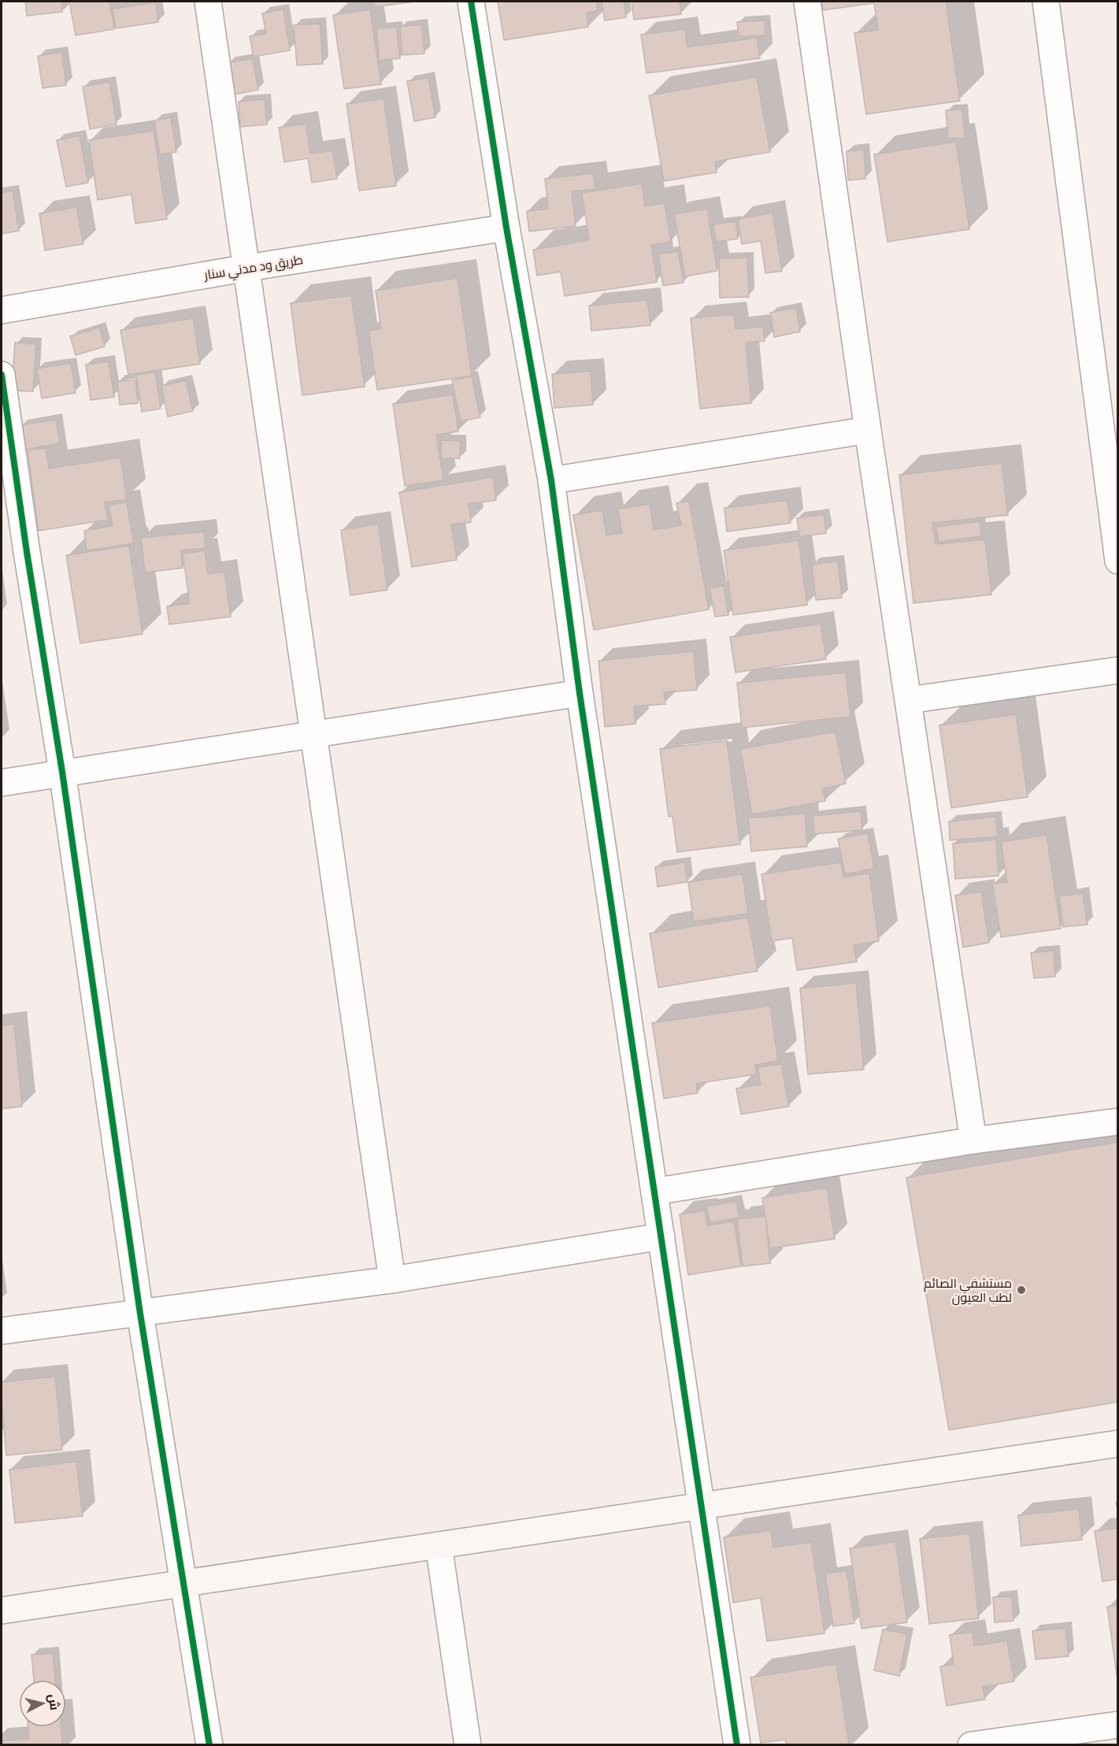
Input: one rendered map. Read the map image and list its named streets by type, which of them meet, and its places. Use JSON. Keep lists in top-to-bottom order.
{
  "streets": {
    "street": ["طريق ود مدني سنار"]
  },
  "places": ["مستشفي الصائم لطب العيون"],
  "north": "right"
}
